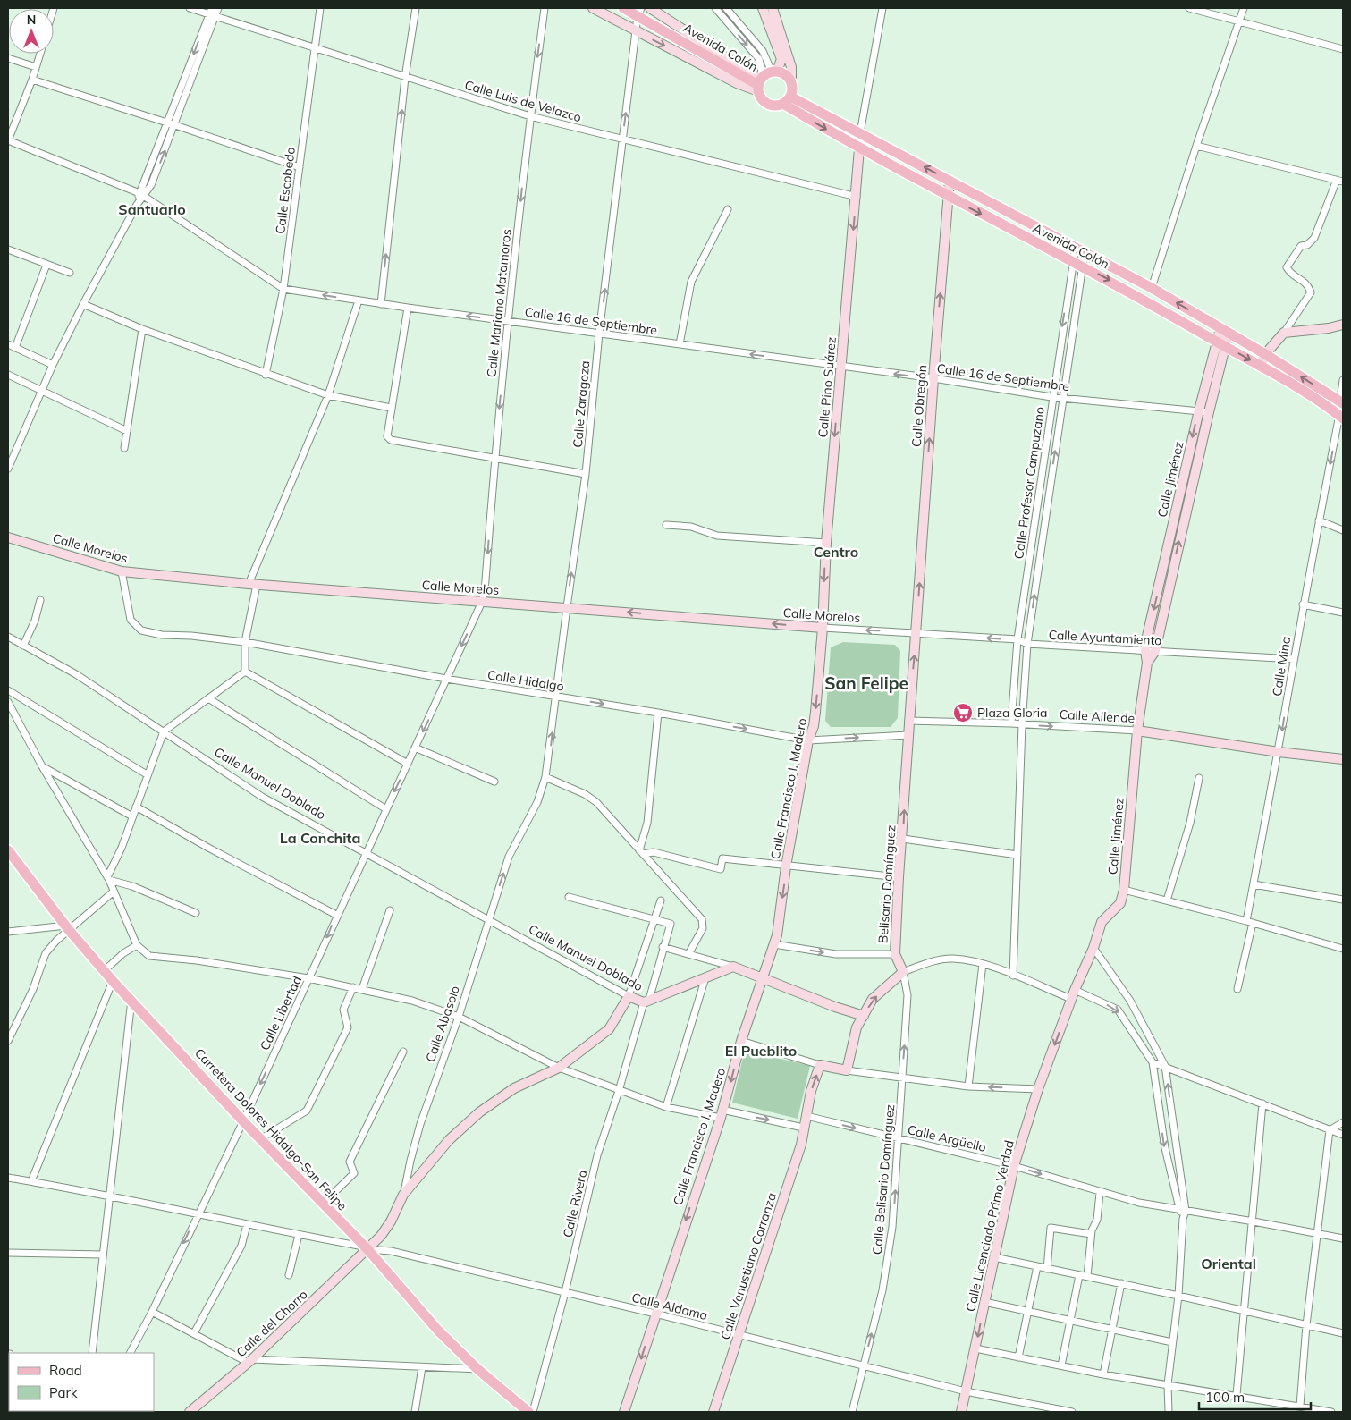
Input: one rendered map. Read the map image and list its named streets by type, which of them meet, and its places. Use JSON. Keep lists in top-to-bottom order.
{
  "streets": {
    "main road": ["Avenida Colón", "Carretera Dolores Hidalgo-San Felipe"],
    "street": [
      "Calle Luis de Velazco",
      "Calle Escobedo",
      "Calle Mariano Matamoros",
      "Calle 16 de Septiembre",
      "Calle Pino Suárez",
      "Calle Zaragoza",
      "Calle Obregón",
      "Calle Jiménez",
      "Calle Profesor Campuzano",
      "Calle Morelos",
      "Calle Ayuntamiento",
      "Calle Mina",
      "Calle Hidalgo",
      "Calle Allende",
      "Calle Manuel Doblado",
      "Calle Francisco I. Madero",
      "Belisario Domínguez",
      "Calle Libertad",
      "Calle Abasolo",
      "Calle Argüello",
      "Calle Belisario Domínguez",
      "Calle Rivera",
      "Calle Licenciado Primo Verdad",
      "Calle Venustiano Carranza",
      "Calle Aldama",
      "Calle del Chorro"
    ]
  },
  "crossings": [
    ["Avenida Colón", "Calle Pino Suárez"],
    ["Avenida Colón", "Calle Zaragoza"],
    ["Avenida Colón", "Calle Obregón"],
    ["Avenida Colón", "Calle Jiménez"],
    ["Avenida Colón", "Calle Profesor Campuzano"],
    ["Avenida Colón", "Calle Mina"],
    ["Calle Luis de Velazco", "Calle Escobedo"],
    ["Calle Luis de Velazco", "Calle Mariano Matamoros"],
    ["Calle Luis de Velazco", "Calle Pino Suárez"],
    ["Calle Luis de Velazco", "Calle Zaragoza"],
    ["Calle Escobedo", "Calle 16 de Septiembre"],
    ["Calle Mariano Matamoros", "Calle 16 de Septiembre"],
    ["Calle Mariano Matamoros", "Calle Morelos"],
    ["Calle Mariano Matamoros", "Calle Hidalgo"],
    ["Calle Mariano Matamoros", "Calle Libertad"],
    ["Calle 16 de Septiembre", "Calle Pino Suárez"],
    ["Calle 16 de Septiembre", "Calle Zaragoza"],
    ["Calle 16 de Septiembre", "Calle Obregón"],
    ["Calle 16 de Septiembre", "Calle Jiménez"],
    ["Calle 16 de Septiembre", "Calle Profesor Campuzano"],
    ["Calle Pino Suárez", "Calle Morelos"],
    ["Calle Pino Suárez", "Calle Francisco I. Madero"],
    ["Calle Zaragoza", "Calle Morelos"],
    ["Calle Zaragoza", "Calle Hidalgo"],
    ["Calle Zaragoza", "Calle Abasolo"],
    ["Calle Obregón", "Calle Morelos"],
    ["Calle Obregón", "Calle Ayuntamiento"],
    ["Calle Jiménez", "Calle Ayuntamiento"],
    ["Calle Jiménez", "Calle Allende"],
    ["Calle Jiménez", "Calle Licenciado Primo Verdad"],
    ["Calle Profesor Campuzano", "Calle Ayuntamiento"],
    ["Calle Profesor Campuzano", "Calle Allende"],
    ["Calle Morelos", "Calle Ayuntamiento"],
    ["Calle Morelos", "Calle Hidalgo"],
    ["Calle Morelos", "Calle Francisco I. Madero"],
    ["Calle Ayuntamiento", "Calle Mina"],
    ["Calle Mina", "Calle Allende"],
    ["Calle Hidalgo", "Calle Francisco I. Madero"],
    ["Calle Hidalgo", "Belisario Domínguez"],
    ["Calle Hidalgo", "Calle Libertad"],
    ["Calle Allende", "Belisario Domínguez"],
    ["Calle Manuel Doblado", "Calle Libertad"],
    ["Calle Manuel Doblado", "Calle Abasolo"],
    ["Calle Manuel Doblado", "Calle Rivera"],
    ["Calle Francisco I. Madero", "Belisario Domínguez"],
    ["Calle Francisco I. Madero", "Calle Aldama"],
    ["Calle Libertad", "Carretera Dolores Hidalgo-San Felipe"],
    ["Calle Libertad", "Calle Aldama"],
    ["Calle Abasolo", "Carretera Dolores Hidalgo-San Felipe"],
    ["Calle Abasolo", "Calle Aldama"],
    ["Calle Abasolo", "Calle del Chorro"],
    ["Carretera Dolores Hidalgo-San Felipe", "Calle Aldama"],
    ["Carretera Dolores Hidalgo-San Felipe", "Calle del Chorro"],
    ["Calle Argüello", "Calle Belisario Domínguez"],
    ["Calle Argüello", "Calle Licenciado Primo Verdad"],
    ["Calle Argüello", "Calle Venustiano Carranza"],
    ["Calle Belisario Domínguez", "Calle Aldama"],
    ["Calle Rivera", "Calle Aldama"],
    ["Calle Licenciado Primo Verdad", "Calle Aldama"],
    ["Calle Venustiano Carranza", "Calle Aldama"],
    ["Calle Aldama", "Calle del Chorro"]
  ],
  "one_way": [
    "Calle Mariano Matamoros",
    "Calle Pino Suárez",
    "Calle Zaragoza",
    "Calle Obregón",
    "Calle Morelos",
    "Calle Hidalgo",
    "Calle Francisco I. Madero",
    "Calle Belisario Domínguez"
  ],
  "districts": [
    "Santuario",
    "Centro",
    "San Felipe",
    "La Conchita",
    "El Pueblito",
    "Oriental"
  ],
  "places": {
    "supermarket": ["Plaza Gloria"]
  },
  "legend": ["Road", "Park"],
  "scale_bar": "100 m",
  "north": "top"
}
